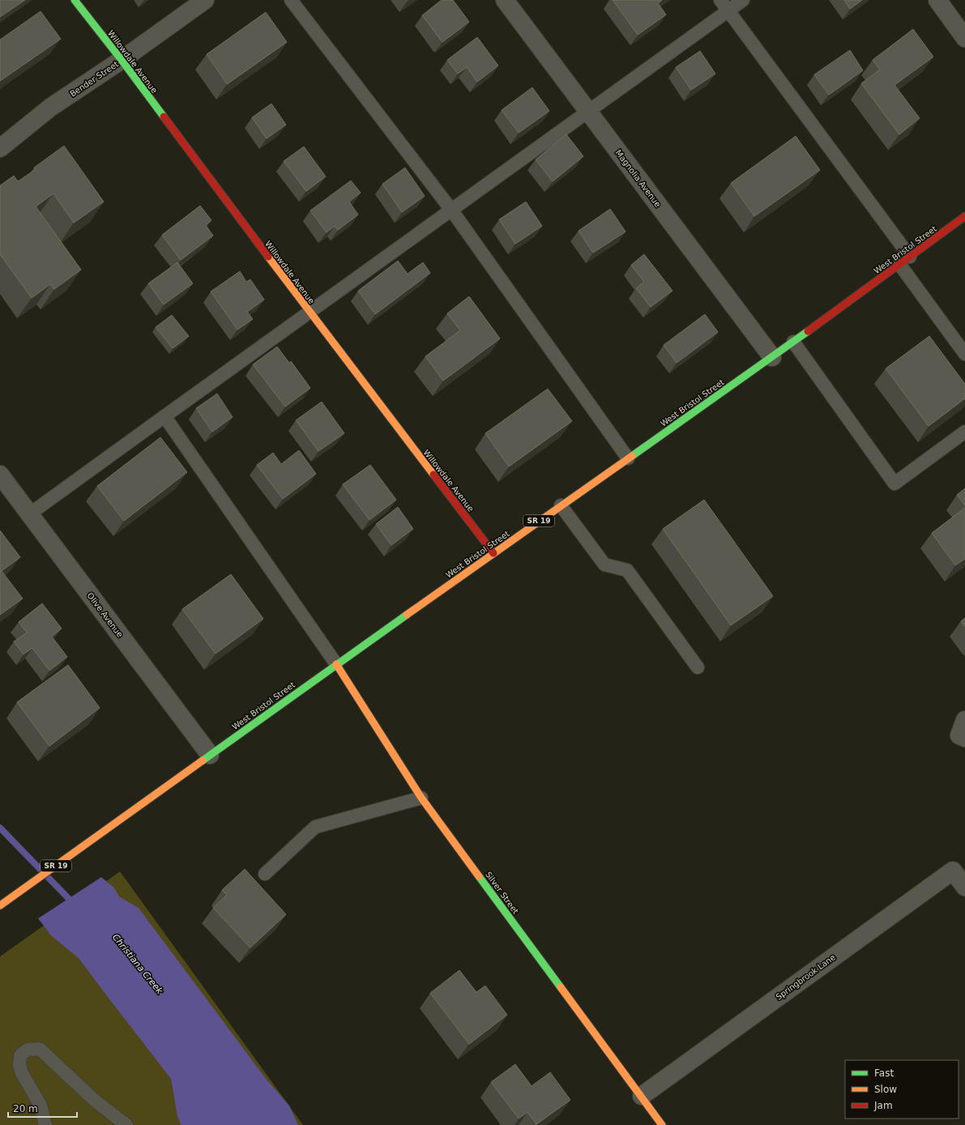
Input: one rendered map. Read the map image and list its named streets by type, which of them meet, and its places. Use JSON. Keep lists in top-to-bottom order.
{
  "streets": {
    "street": [
      "Willowdale Avenue",
      "Bender Street",
      "Magnolia Avenue",
      "West Bristol Street",
      "SR 19",
      "Olive Avenue",
      "Silver Street",
      "Springbrook Lane"
    ]
  },
  "crossings": [
    ["Willowdale Avenue", "Bender Street"],
    ["Willowdale Avenue", "West Bristol Street"],
    ["Magnolia Avenue", "West Bristol Street"],
    ["West Bristol Street", "Olive Avenue"],
    ["West Bristol Street", "Silver Street"],
    ["Silver Street", "Springbrook Lane"]
  ],
  "water": ["Christiana Creek"],
  "legend": ["Fast", "Slow", "Jam"],
  "scale_bar": "20 m"
}
